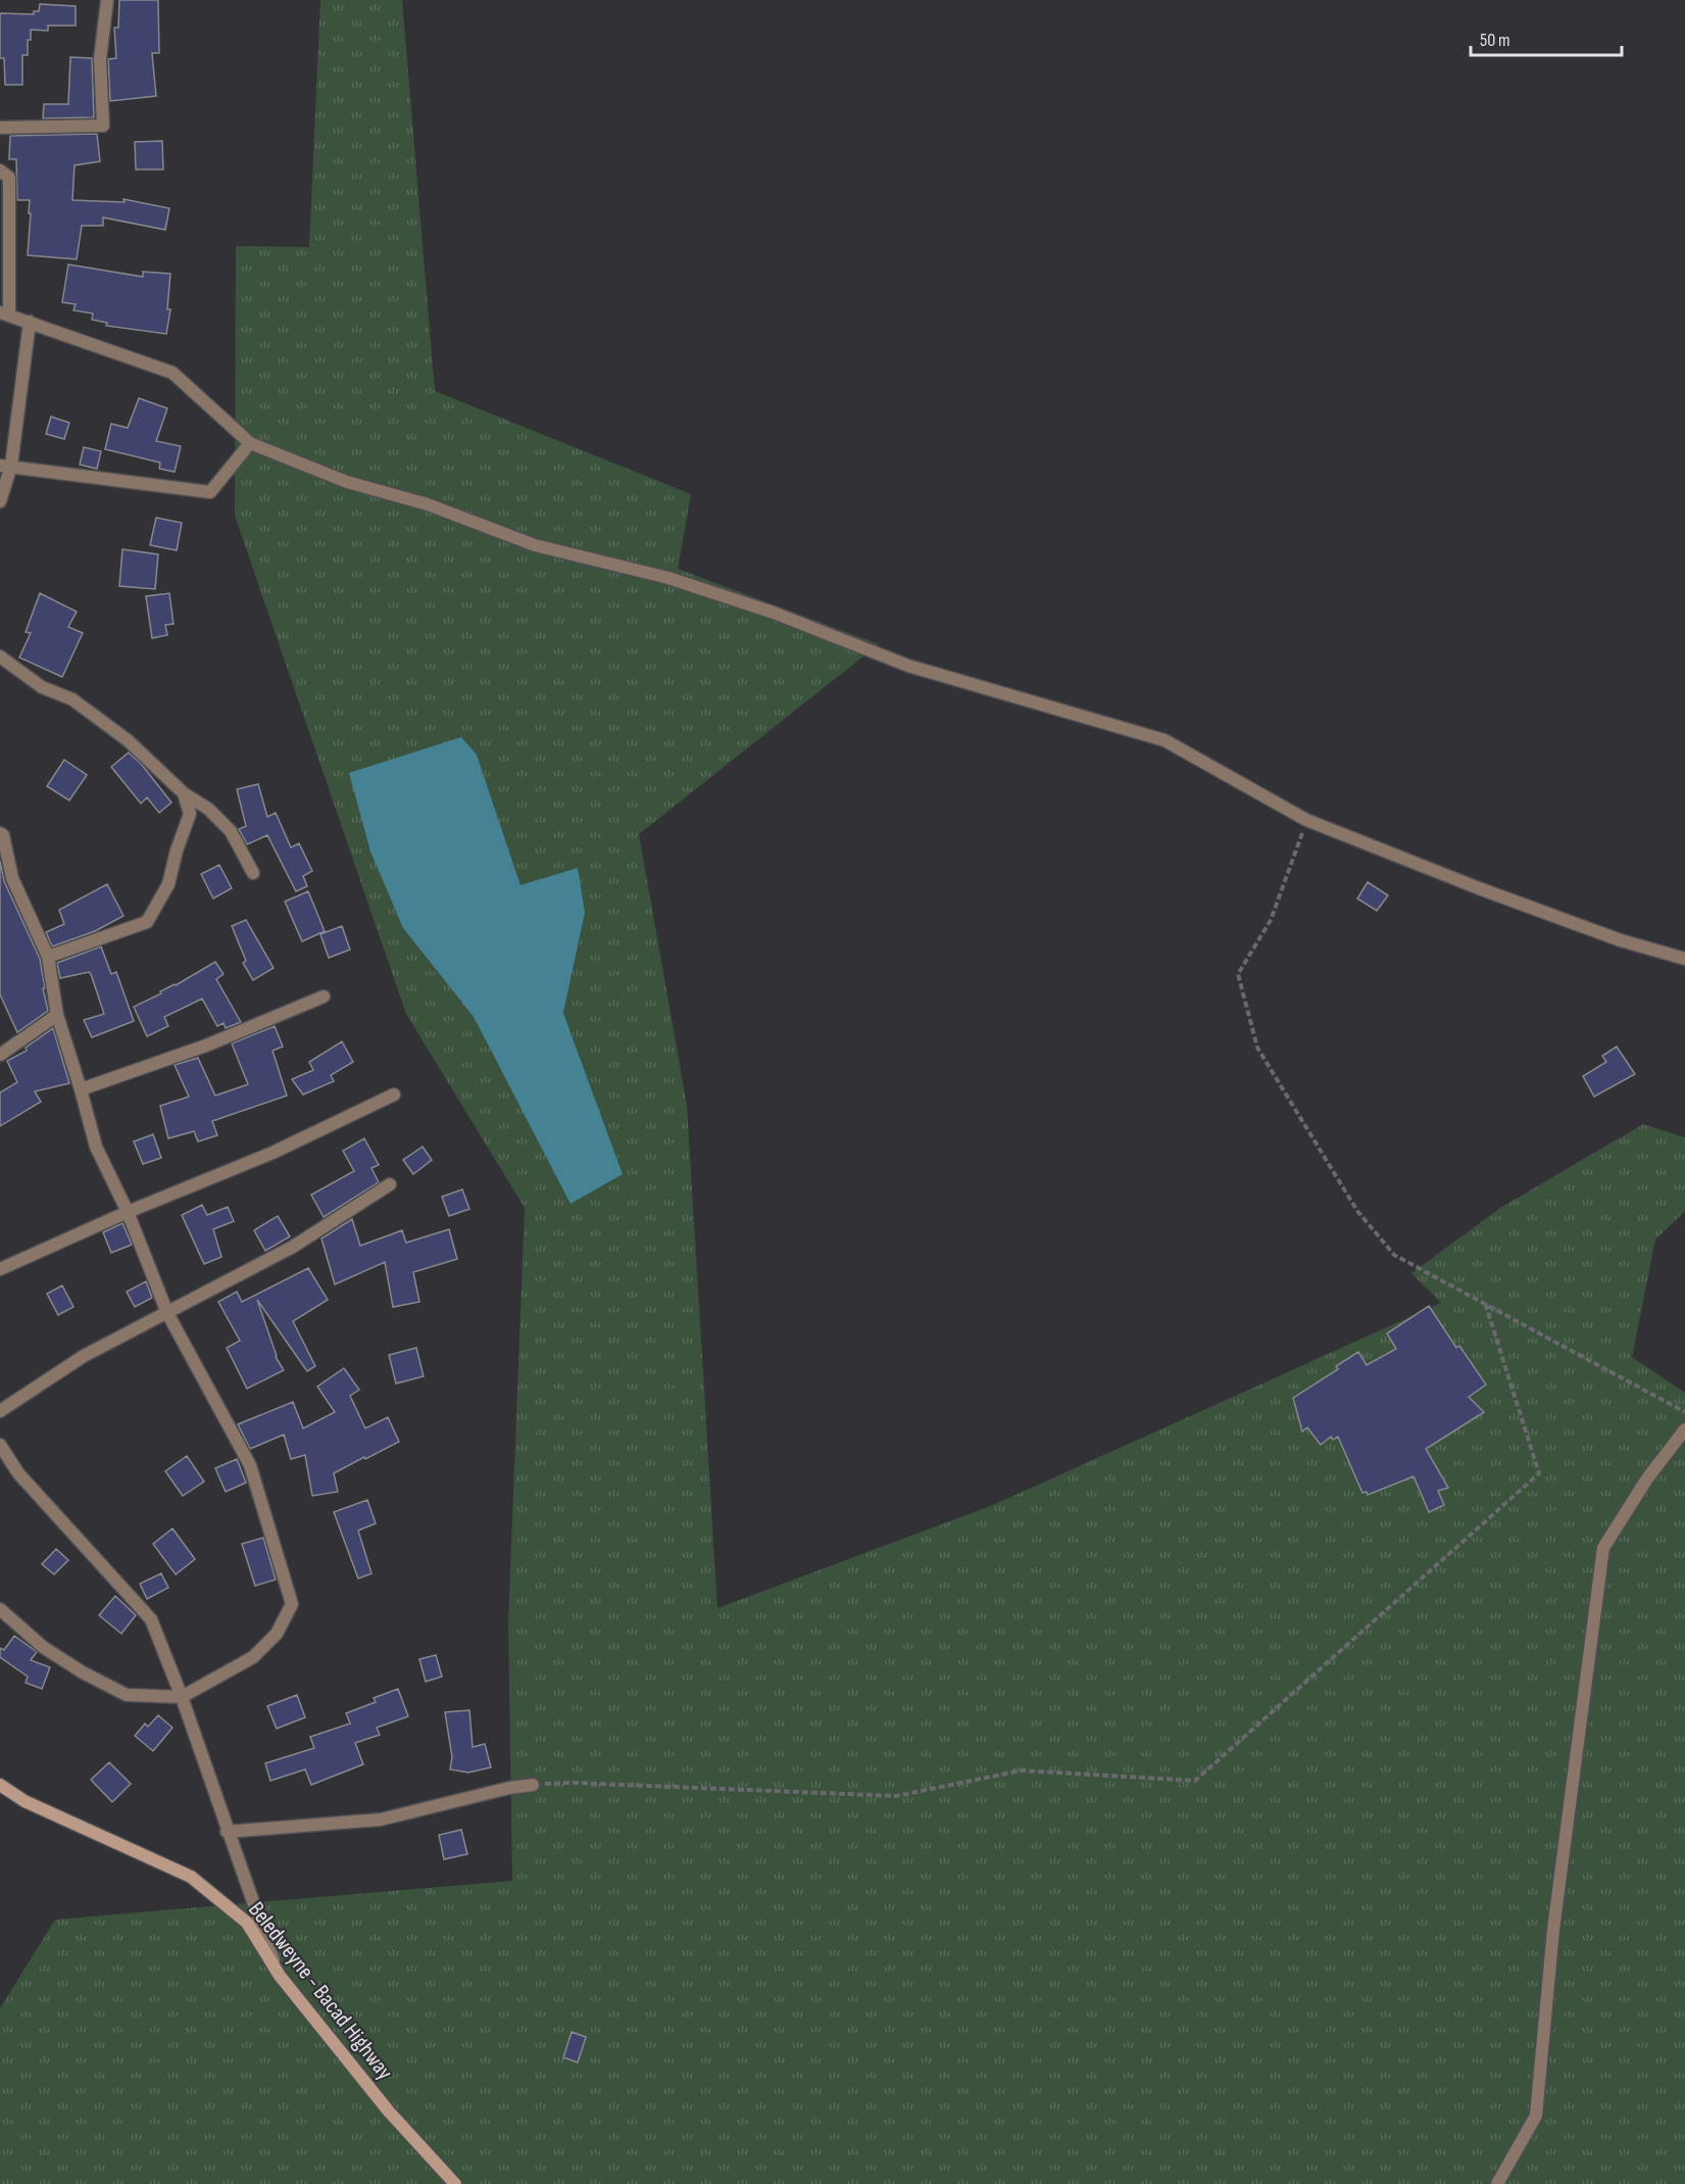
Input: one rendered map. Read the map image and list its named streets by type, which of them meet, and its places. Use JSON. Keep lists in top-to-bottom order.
{
  "streets": {
    "street": ["Beledweyne - Bacad Highway"]
  },
  "scale_bar": "50 m"
}
